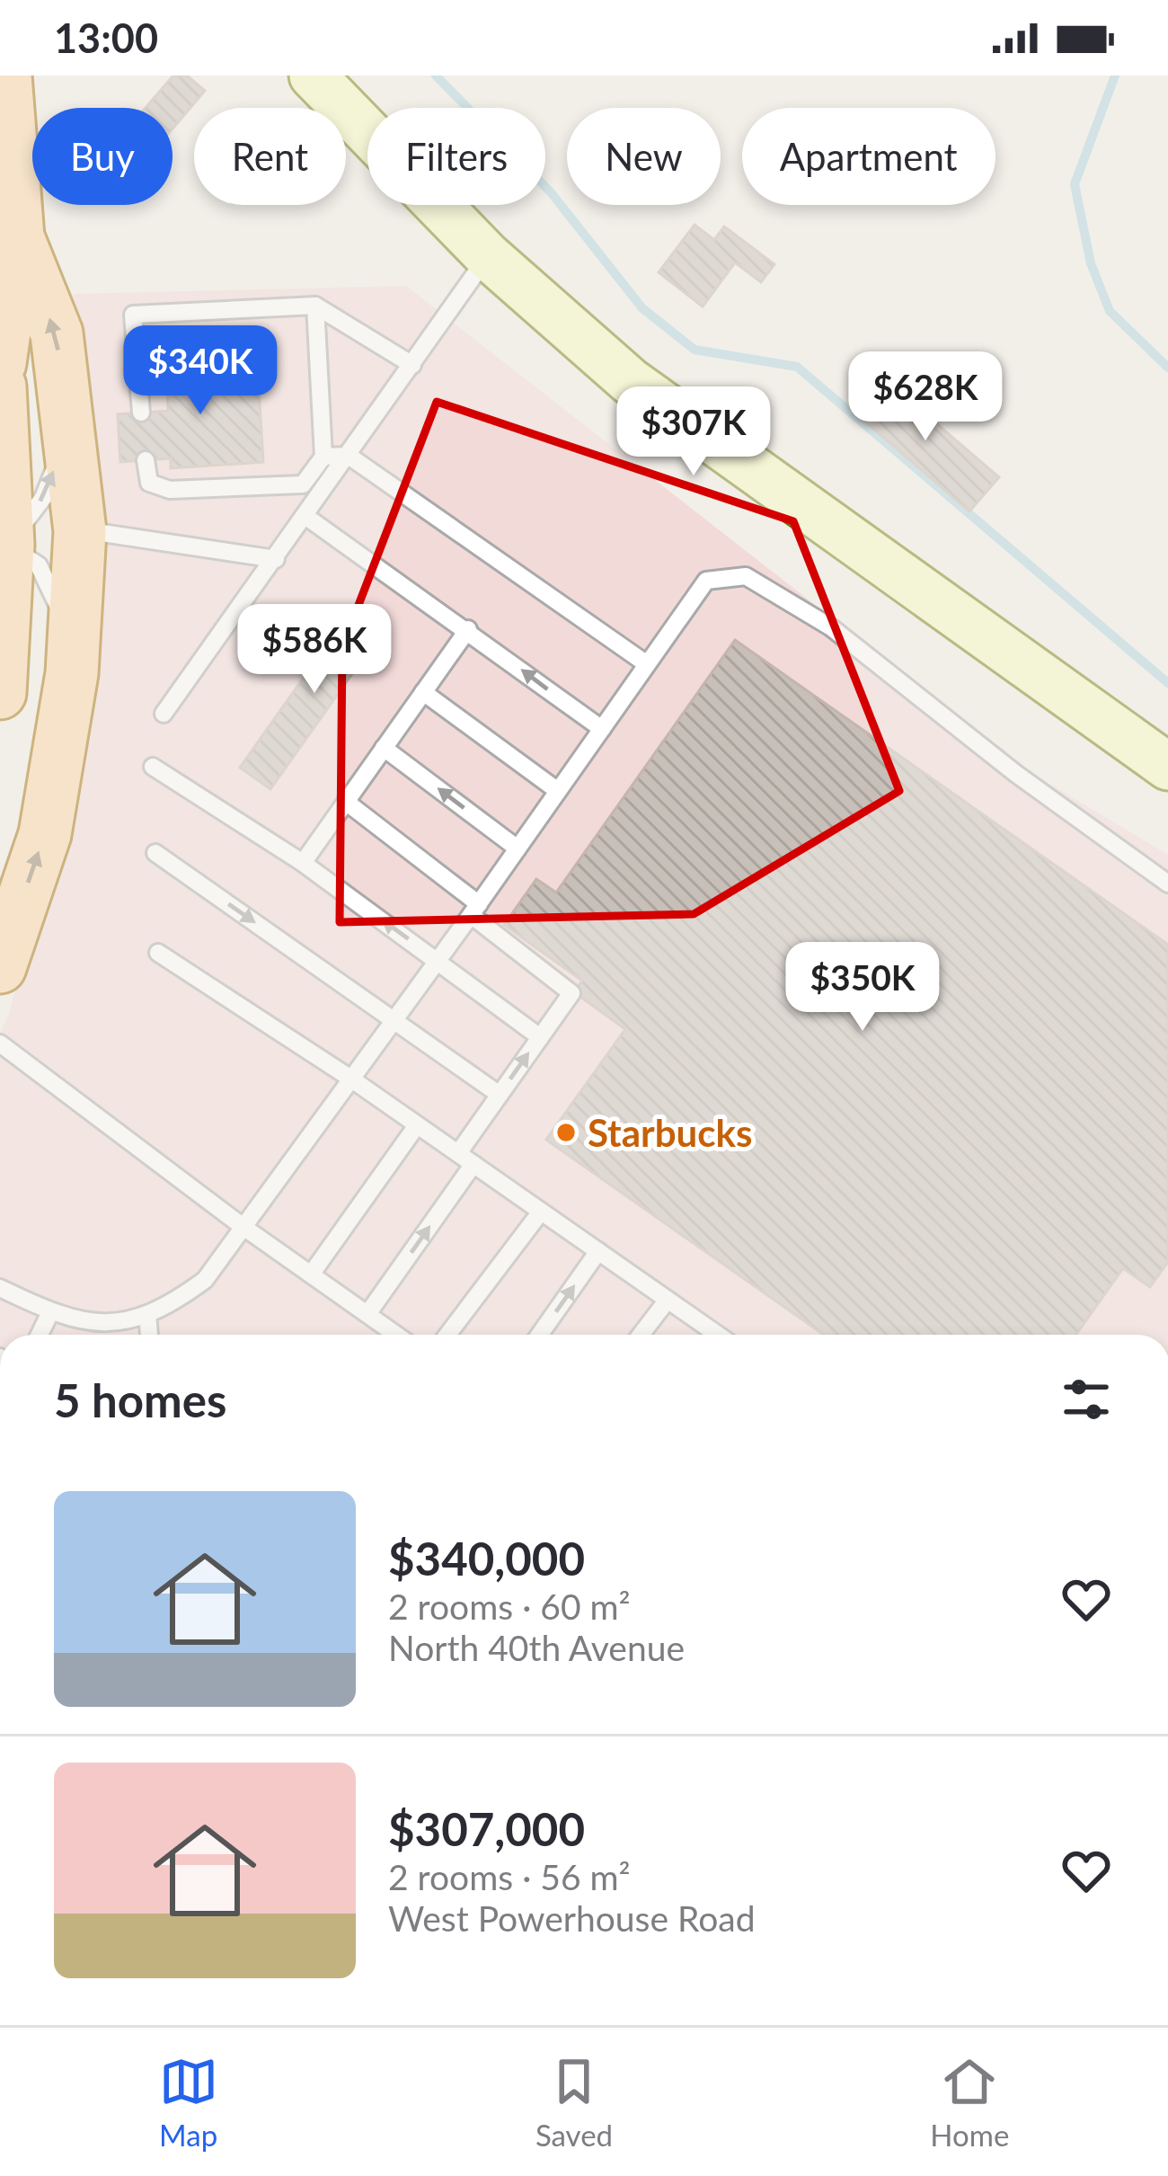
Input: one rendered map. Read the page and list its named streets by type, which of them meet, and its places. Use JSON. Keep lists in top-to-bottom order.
{
  "places": ["Starbucks"],
  "page": {
    "status": "13:00",
    "chip": [
      "Buy",
      "Rent",
      "Filters",
      "New",
      "Apartment"
    ],
    "price": [
      "$340K",
      "$628K",
      "$307K",
      "$586K",
      "$350K"
    ],
    "heading": "5 homes",
    "list": [
      {
        "name": "$340,000",
        "note": "2 rooms · 60 m² · North 40th Avenue"
      },
      {
        "name": "$307,000",
        "note": "2 rooms · 56 m² · West Powerhouse Road"
      }
    ],
    "tabs": ["Map", "Saved", "Home"]
  }
}
